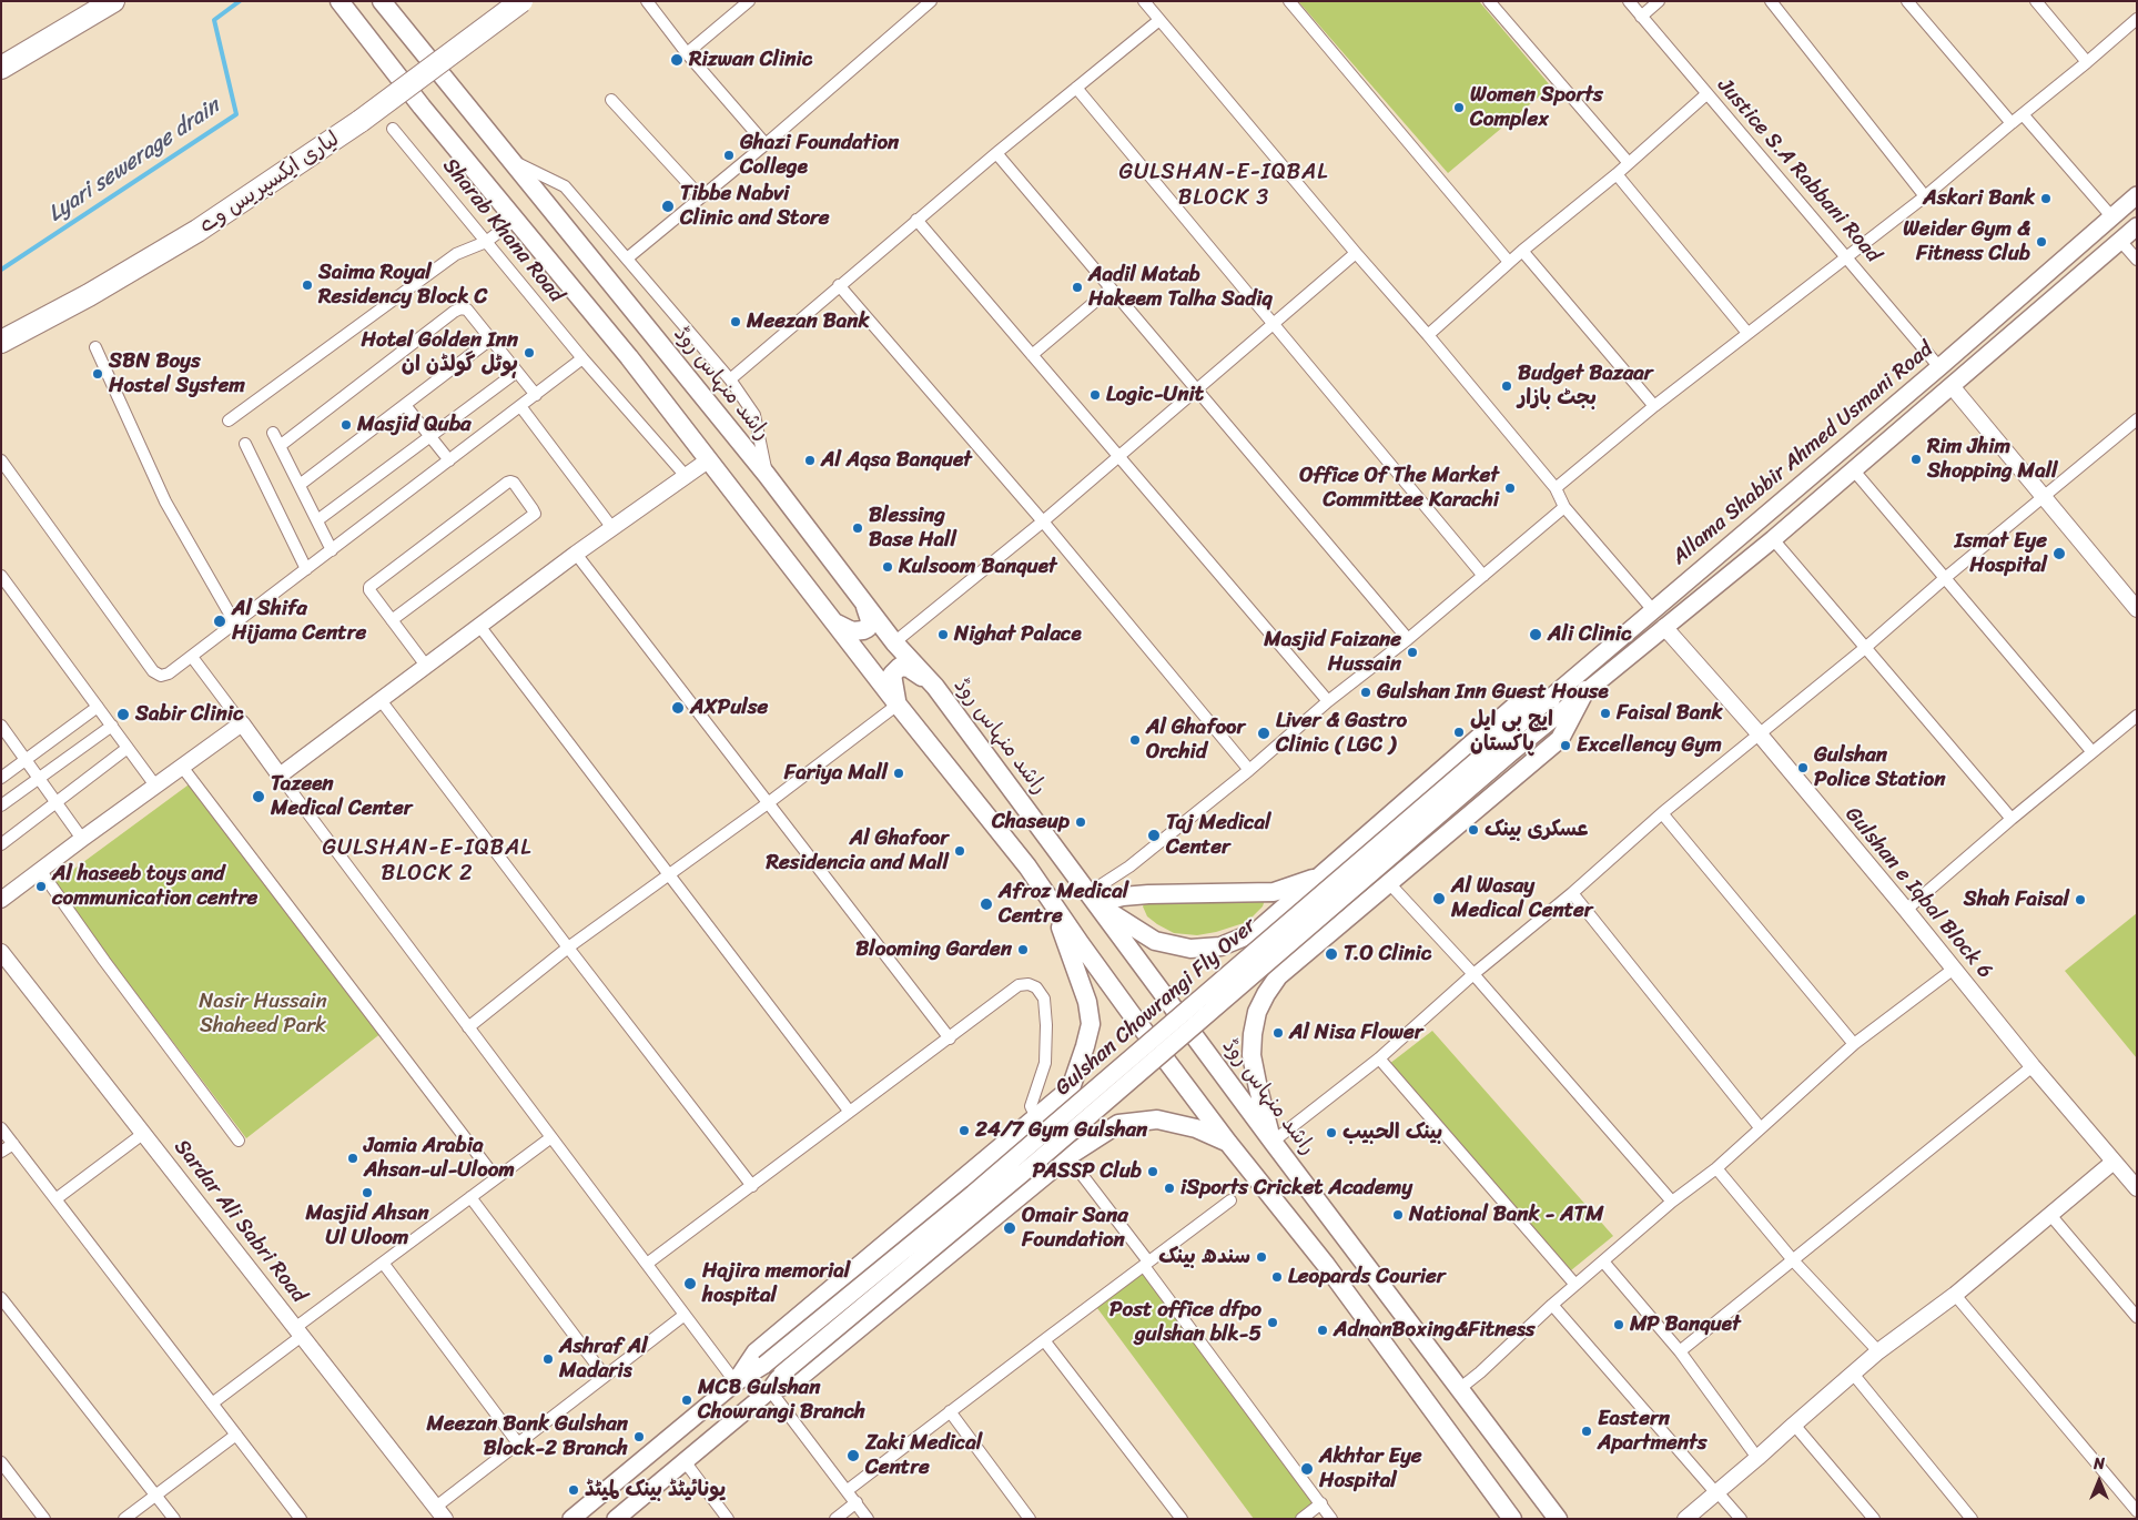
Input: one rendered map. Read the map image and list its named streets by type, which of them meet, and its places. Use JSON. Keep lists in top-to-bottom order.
{
  "streets": {
    "highway": ["لیاری ایکسپریس وے"],
    "main road": ["راشد منہاس روڈ", "Allama Shabbir Ahmed Usmani Road", "Gulshan Chowrangi Fly Over"],
    "street": [
      "Justice S.A Rabbani Road",
      "Sharab Khana Road",
      "Gulshan e Iqbal Block 6",
      "Sardar Ali Sabri Road"
    ]
  },
  "crossings": [
    ["Justice S.A Rabbani Road", "Allama Shabbir Ahmed Usmani Road"],
    ["Allama Shabbir Ahmed Usmani Road", "Gulshan Chowrangi Fly Over"]
  ],
  "districts": ["GULSHAN-E-IQBAL BLOCK 3", "GULSHAN-E-IQBAL BLOCK 2"],
  "water": ["Lyari sewerage drain"],
  "parks": ["Nasir Hussain Shaheed Park"],
  "places": [
    "Rizwan Clinic",
    "Women Sports Complex",
    "Ghazi Foundation College",
    "Askari Bank",
    "Tibbe Nabvi Clinic and Store",
    "Weider Gym & Fitness Club",
    "Saima Royal Residency Block C",
    "Aadil Matab Hakeem Talha Sadiq",
    "Meezan Bank",
    "Hotel Golden Inn ہوٹل گولڈن ان",
    "SBN Boys Hostel System",
    "Budget Bazaar بجٹ بازار",
    "Logic-Unit",
    "Masjid Quba",
    "Rim Jhim Shopping Mall",
    "Al Aqsa Banquet",
    "Office Of The Market Committee Karachi",
    "Blessing Base Hall",
    "Ismat Eye Hospital",
    "Kulsoom Banquet",
    "Al Shifa Hijama Centre",
    "Nighat Palace",
    "Ali Clinic",
    "Masjid Faizane Hussain",
    "Gulshan Inn Guest House",
    "AXPulse",
    "Faisal Bank",
    "Sabir Clinic",
    "ایچ بی ایل پاکستان",
    "Liver & Gastro Clinic ( LGC )",
    "Al Ghafoor Orchid",
    "Excellency Gym",
    "Gulshan Police Station",
    "Fariya Mall",
    "Tazeen Medical Center",
    "Chaseup",
    "عسکری بینک",
    "Taj Medical Center",
    "Al Ghafoor Residencia and Mall",
    "Al haseeb toys and communication centre",
    "Al Wasay Medical Center",
    "Shah Faisal",
    "Afroz Medical Centre",
    "Blooming Garden",
    "T.O Clinic",
    "Al Nisa Flower",
    "24/7 Gym Gulshan",
    "بينک الحبيب",
    "Jamia Arabia Ahsan-ul-Uloom",
    "PASSP Club",
    "iSports Cricket Academy",
    "Masjid Ahsan Ul Uloom",
    "National Bank - ATM",
    "Omair Sana Foundation",
    "سندھ بینک",
    "Leopards Courier",
    "Hajira memorial hospital",
    "Post office dfpo gulshan blk-5",
    "MP Banquet",
    "AdnanBoxing&Fitness",
    "Ashraf Al Madaris",
    "MCB Gulshan Chowrangi Branch",
    "Eastern Apartments",
    "Meezan Bank Gulshan Block-2 Branch",
    "Zaki Medical Centre",
    "Akhtar Eye Hospital",
    "یونائیٹڈ بینک لمیٹڈ"
  ],
  "north": "top"
}
